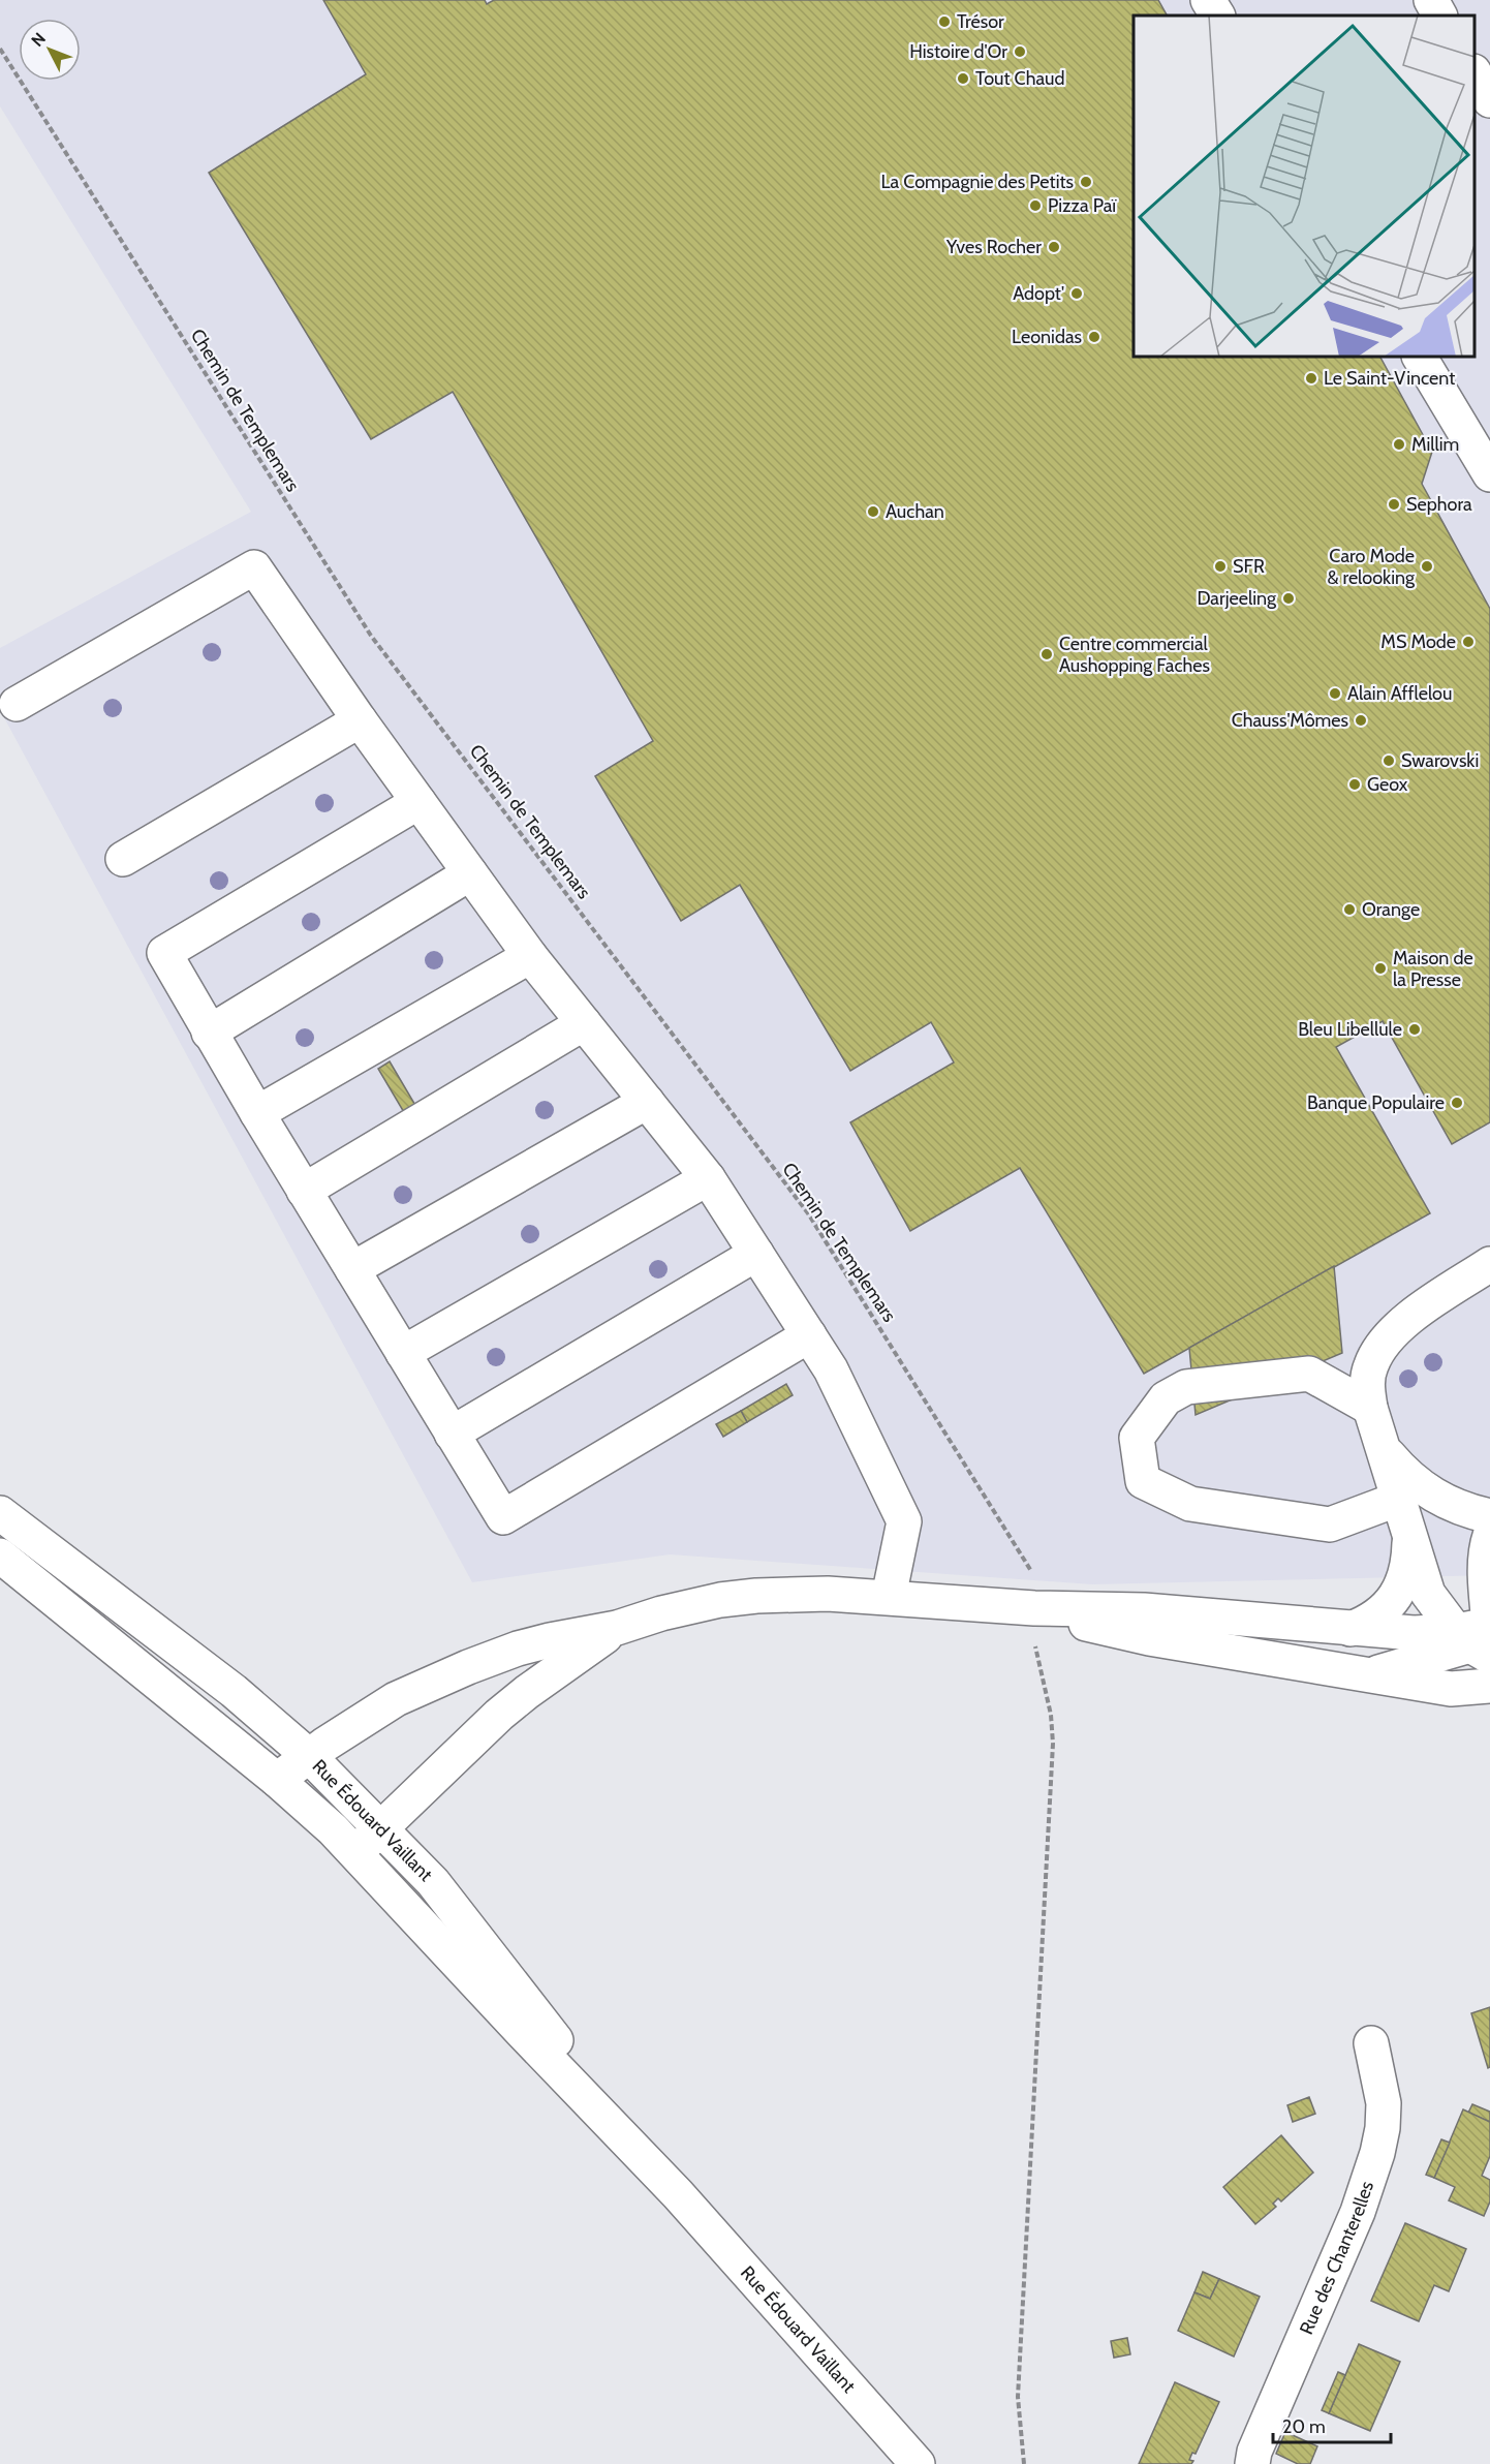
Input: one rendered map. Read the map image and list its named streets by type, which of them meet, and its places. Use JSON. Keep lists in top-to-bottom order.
{
  "streets": {
    "street": ["Rue Édouard Vaillant", "Rue des Chanterelles"],
    "path": ["Chemin de Templemars"]
  },
  "places": [
    "Trésor",
    "Histoire d'Or",
    "Tout Chaud",
    "La Compagnie des Petits",
    "Pizza Paï",
    "Yves Rocher",
    "Adopt'",
    "Leonidas",
    "Le Saint-Vincent",
    "Millim",
    "Sephora",
    "Auchan",
    "SFR",
    "Caro Mode & relooking",
    "Darjeeling",
    "MS Mode",
    "Centre commercial Aushopping Faches",
    "Alain Afflelou",
    "Chauss'Mômes",
    "Swarovski",
    "Geox",
    "Orange",
    "Maison de la Presse",
    "Bleu Libellule",
    "Banque Populaire"
  ],
  "scale_bar": "20 m",
  "north": "top left"
}
